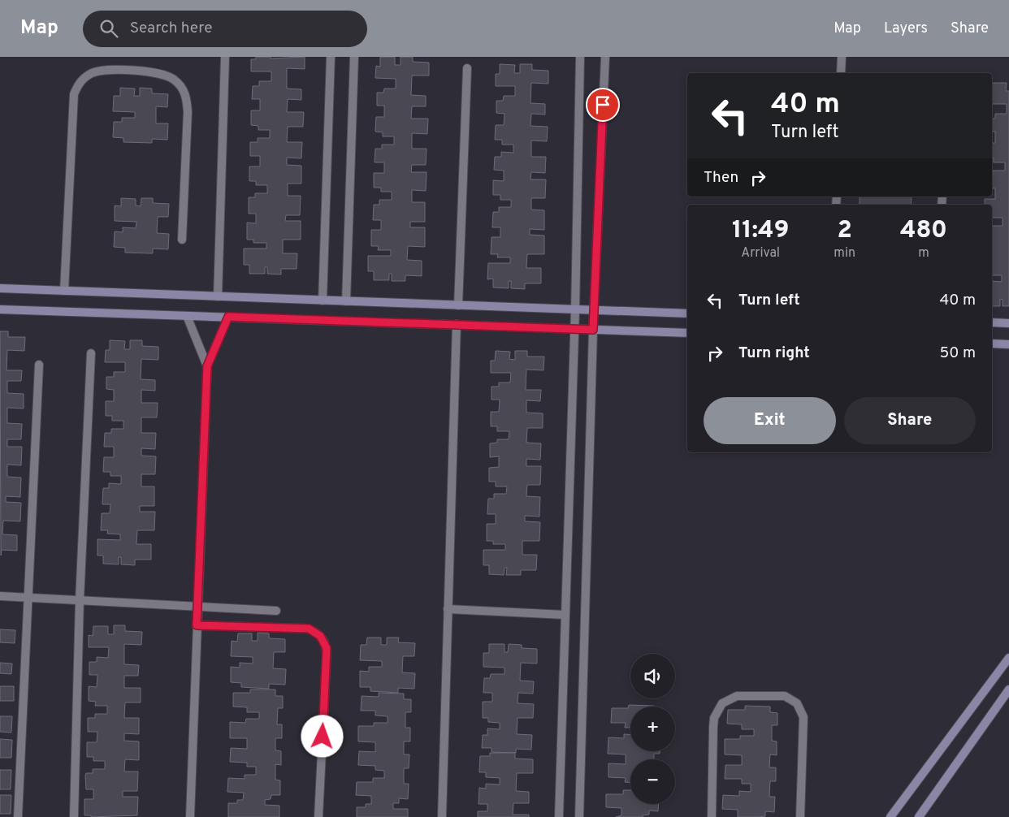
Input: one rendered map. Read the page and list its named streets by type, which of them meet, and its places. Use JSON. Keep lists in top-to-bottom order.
{
  "page": {
    "header": "Map",
    "search": "Search here",
    "nav": ["Map", "Layers", "Share"],
    "turn": ["40 m", "Turn left"],
    "then": "Then",
    "eta": [
      "11:49",
      "Arrival",
      "2",
      "min",
      "480",
      "m"
    ],
    "list": [
      {
        "name": "Turn left",
        "value": "40 m"
      },
      {
        "name": "Turn right",
        "value": "50 m"
      }
    ],
    "buttons": ["Exit", "Share"],
    "map_buttons": ["+", "−"]
  }
}
